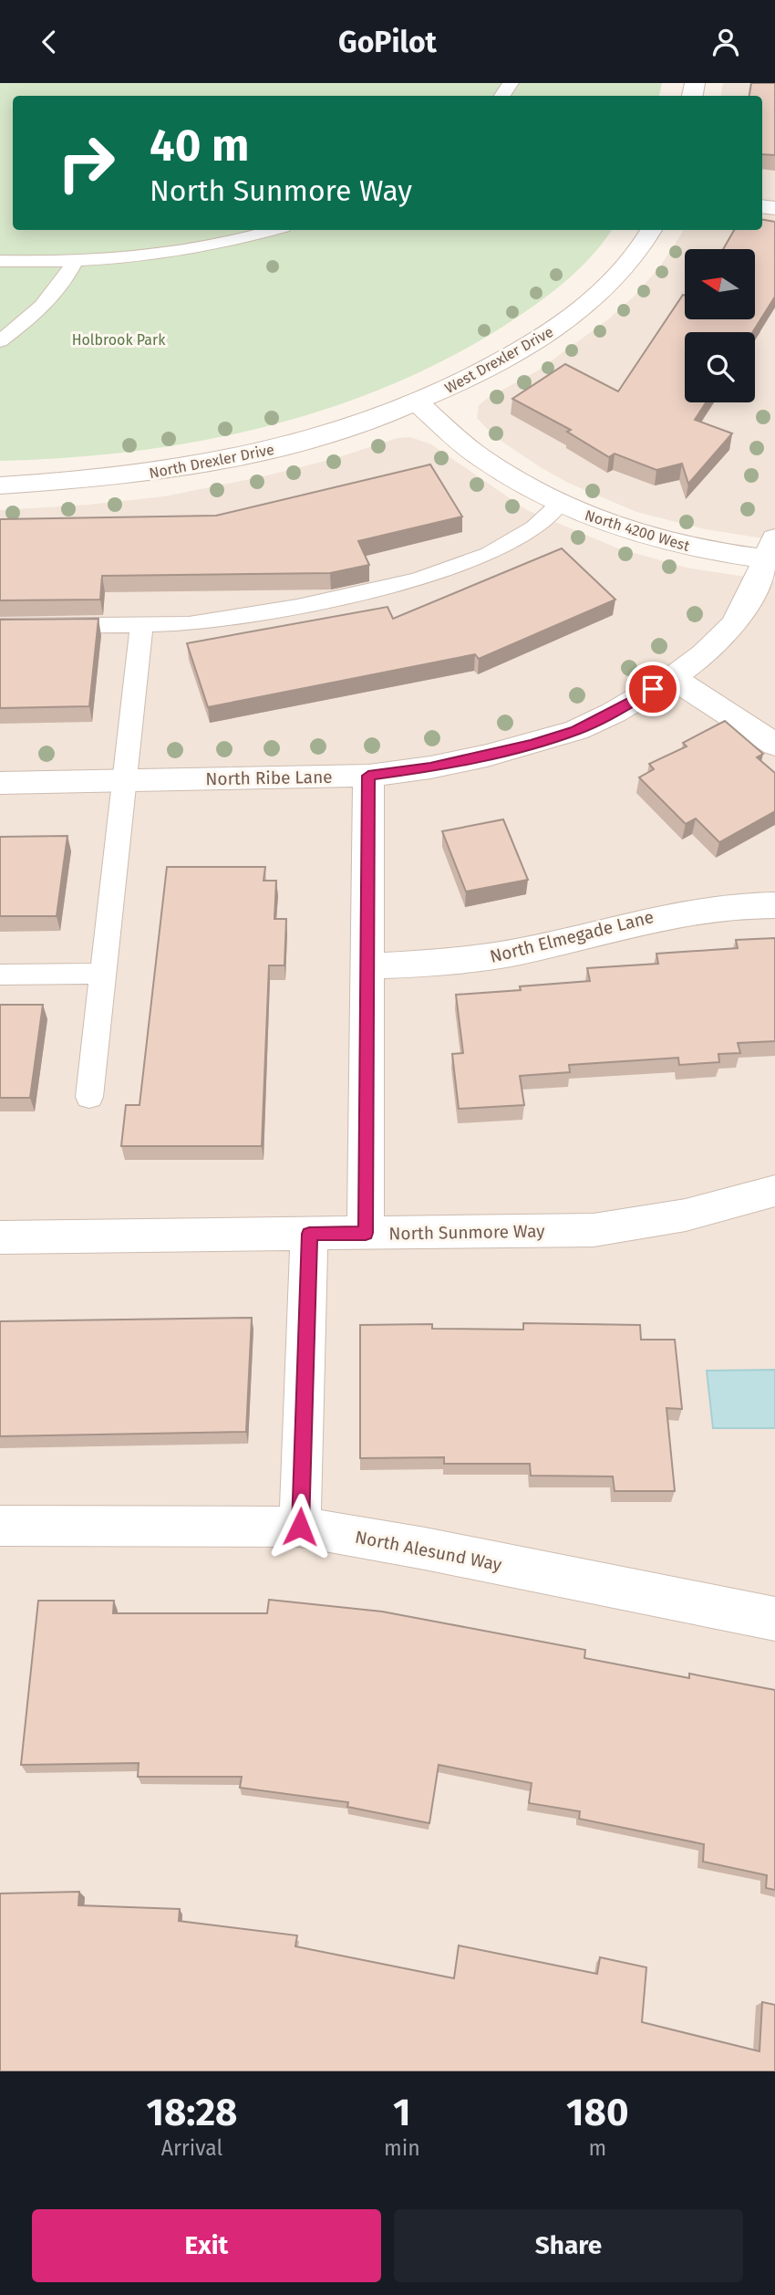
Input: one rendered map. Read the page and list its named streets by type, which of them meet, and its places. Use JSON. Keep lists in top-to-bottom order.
{
  "streets": {
    "street": [
      "West Drexler Drive",
      "North Drexler Drive",
      "North 4200 West",
      "North Ribe Lane",
      "North Elmegade Lane",
      "North Sunmore Way",
      "North Alesund Way"
    ]
  },
  "crossings": [
    ["West Drexler Drive", "North Drexler Drive"],
    ["West Drexler Drive", "North 4200 West"],
    ["North Drexler Drive", "North 4200 West"],
    ["North 4200 West", "North Ribe Lane"]
  ],
  "parks": ["Holbrook Park"],
  "north": "left",
  "page": {
    "header": "GoPilot",
    "turn": ["40 m", "North Sunmore Way"],
    "eta": [
      "18:28",
      "Arrival",
      "1",
      "min",
      "180",
      "m"
    ],
    "buttons": ["Exit", "Share"]
  }
}
